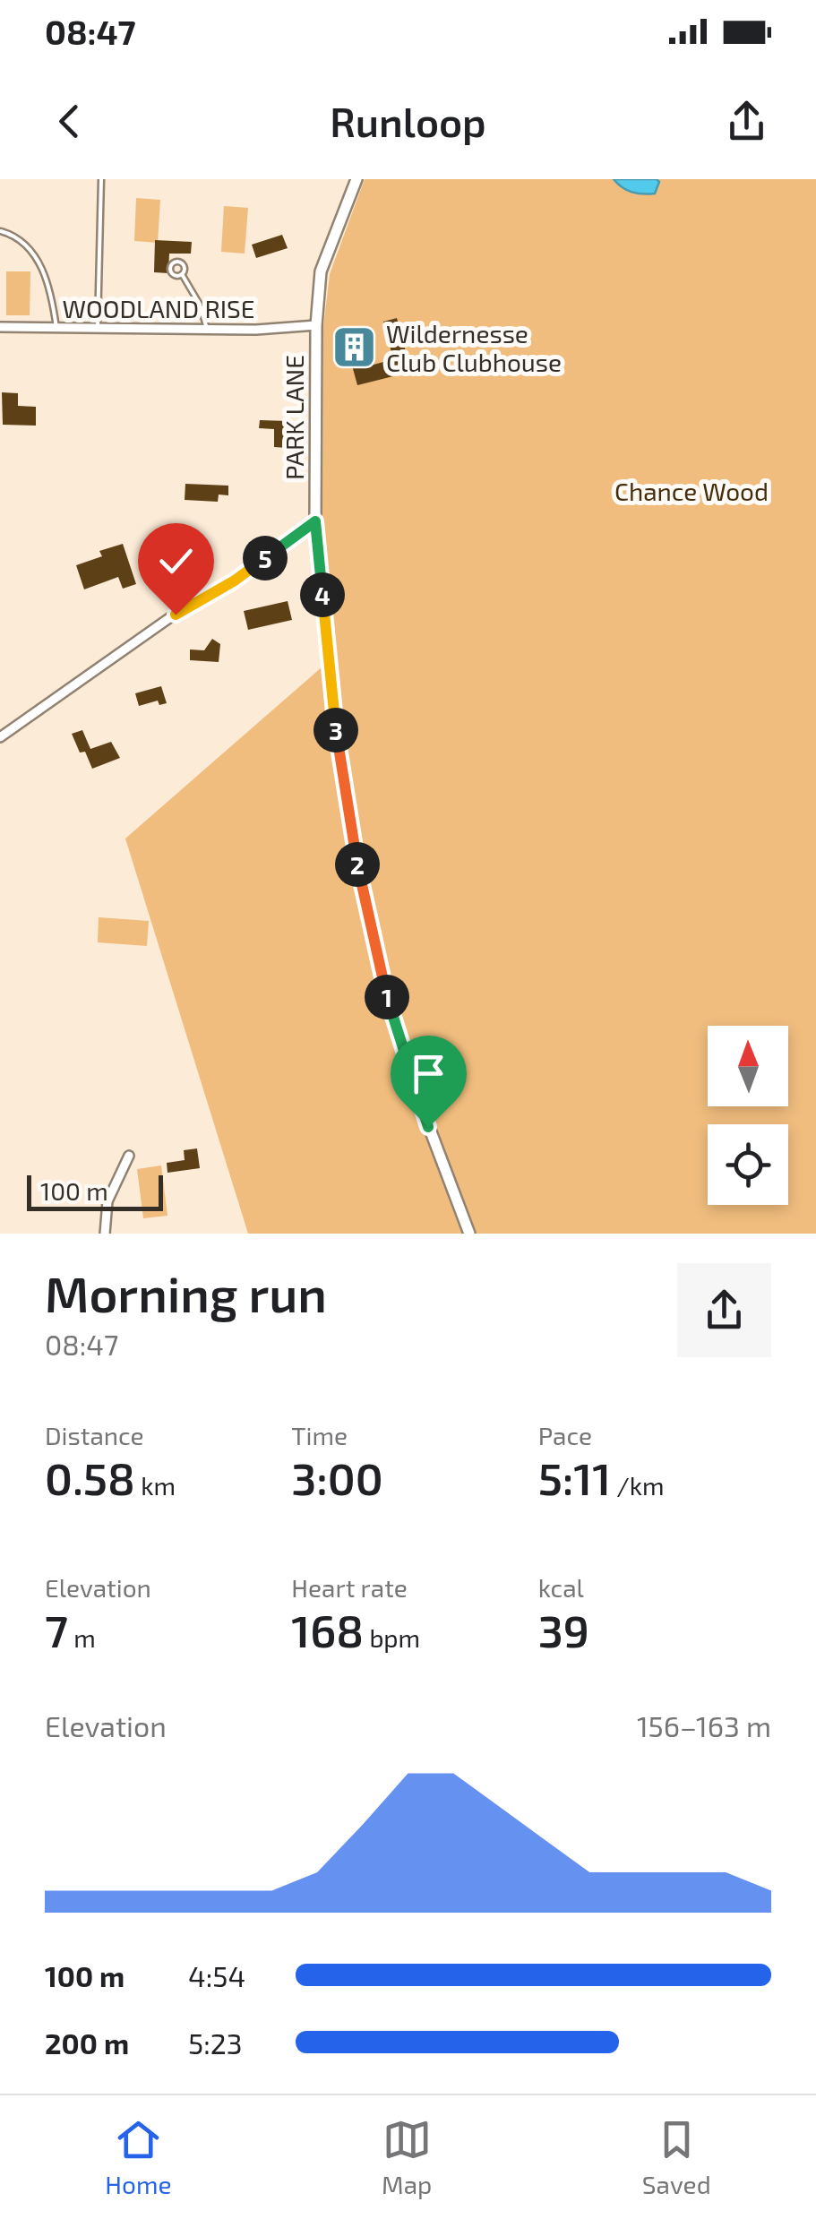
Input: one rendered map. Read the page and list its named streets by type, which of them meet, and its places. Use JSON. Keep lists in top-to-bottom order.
{
  "streets": {
    "street": ["WOODLAND RISE", "PARK LANE"]
  },
  "crossings": [
    ["WOODLAND RISE", "PARK LANE"]
  ],
  "parks": ["Chance Wood"],
  "places": {
    "building": ["Wildernesse Club Clubhouse"]
  },
  "scale_bar": "100 m",
  "north": "top",
  "page": {
    "status": "08:47",
    "header": "Runloop",
    "pins": [
      "5",
      "4",
      "3",
      "2",
      "1"
    ],
    "scale": "100 m",
    "heading": ["Morning run", "08:47"],
    "stats": [
      ["Distance", "0.58 km"],
      ["Time", "3:00"],
      ["Pace", "5:11 /km"],
      ["Elevation", "7 m"],
      ["Heart rate", "168 bpm"],
      ["kcal", "39"]
    ],
    "chart": ["Elevation", "156–163 m"],
    "list": [
      {
        "name": "100 m",
        "note": "4:54"
      },
      {
        "name": "200 m",
        "note": "5:23"
      }
    ],
    "tabs": ["Home", "Map", "Saved"]
  }
}
